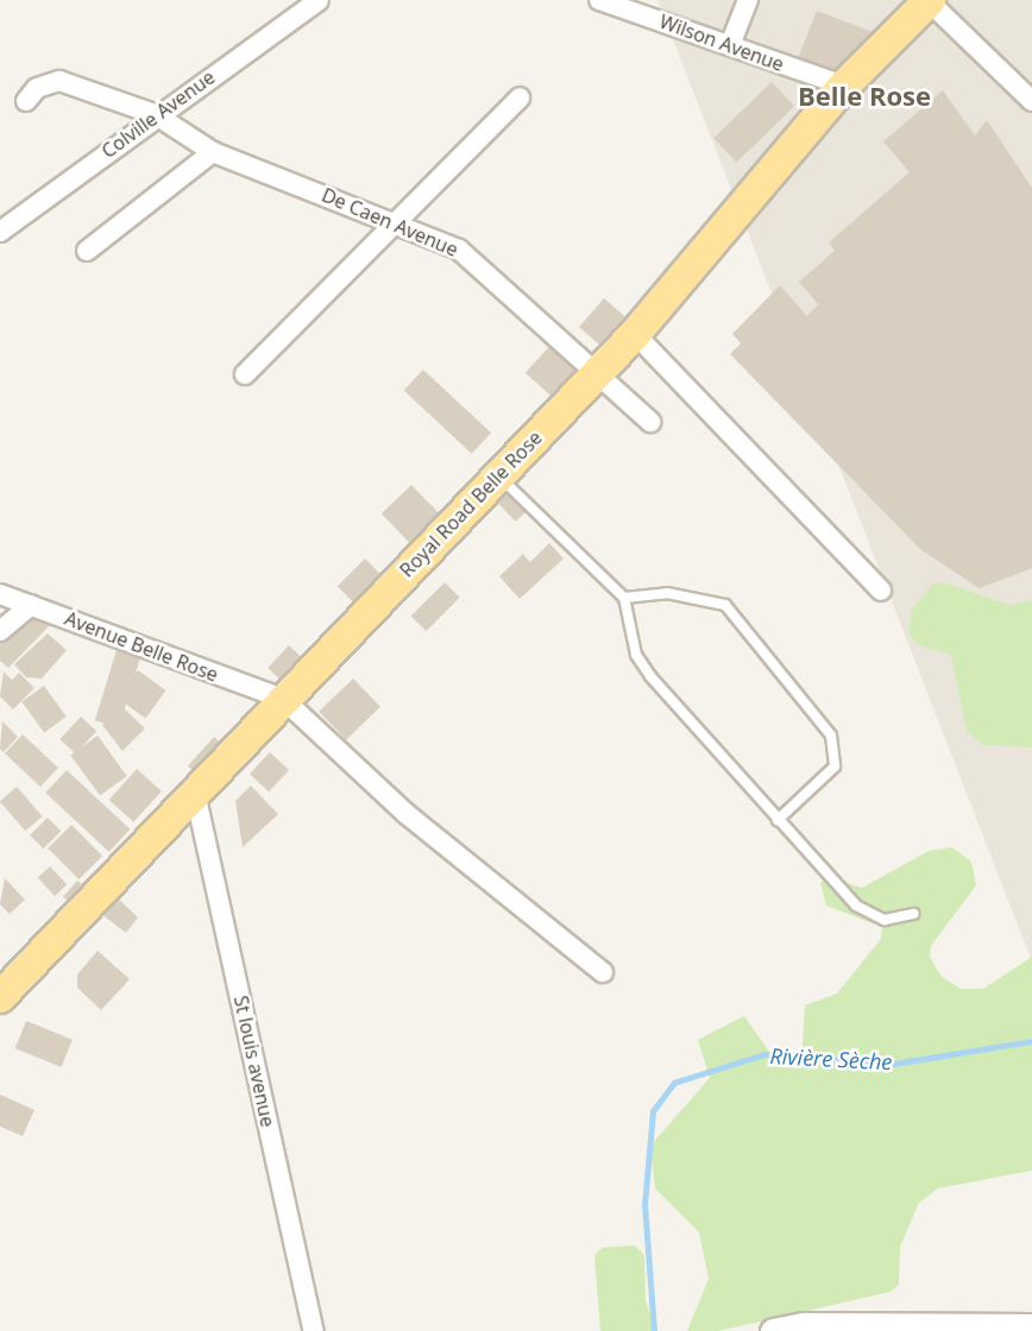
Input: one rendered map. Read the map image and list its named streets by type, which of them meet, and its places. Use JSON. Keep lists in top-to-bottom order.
{
  "streets": {
    "main road": ["Royal Road Belle Rose"],
    "street": [
      "Wilson Avenue",
      "Colville Avenue",
      "De Caen Avenue",
      "Avenue Belle Rose",
      "St louis avenue"
    ]
  },
  "crossings": [
    ["Wilson Avenue", "Royal Road Belle Rose"],
    ["Colville Avenue", "De Caen Avenue"],
    ["De Caen Avenue", "Royal Road Belle Rose"],
    ["Royal Road Belle Rose", "Avenue Belle Rose"],
    ["Royal Road Belle Rose", "St louis avenue"]
  ],
  "districts": ["Belle Rose"],
  "water": ["Rivière Sèche"]
}
